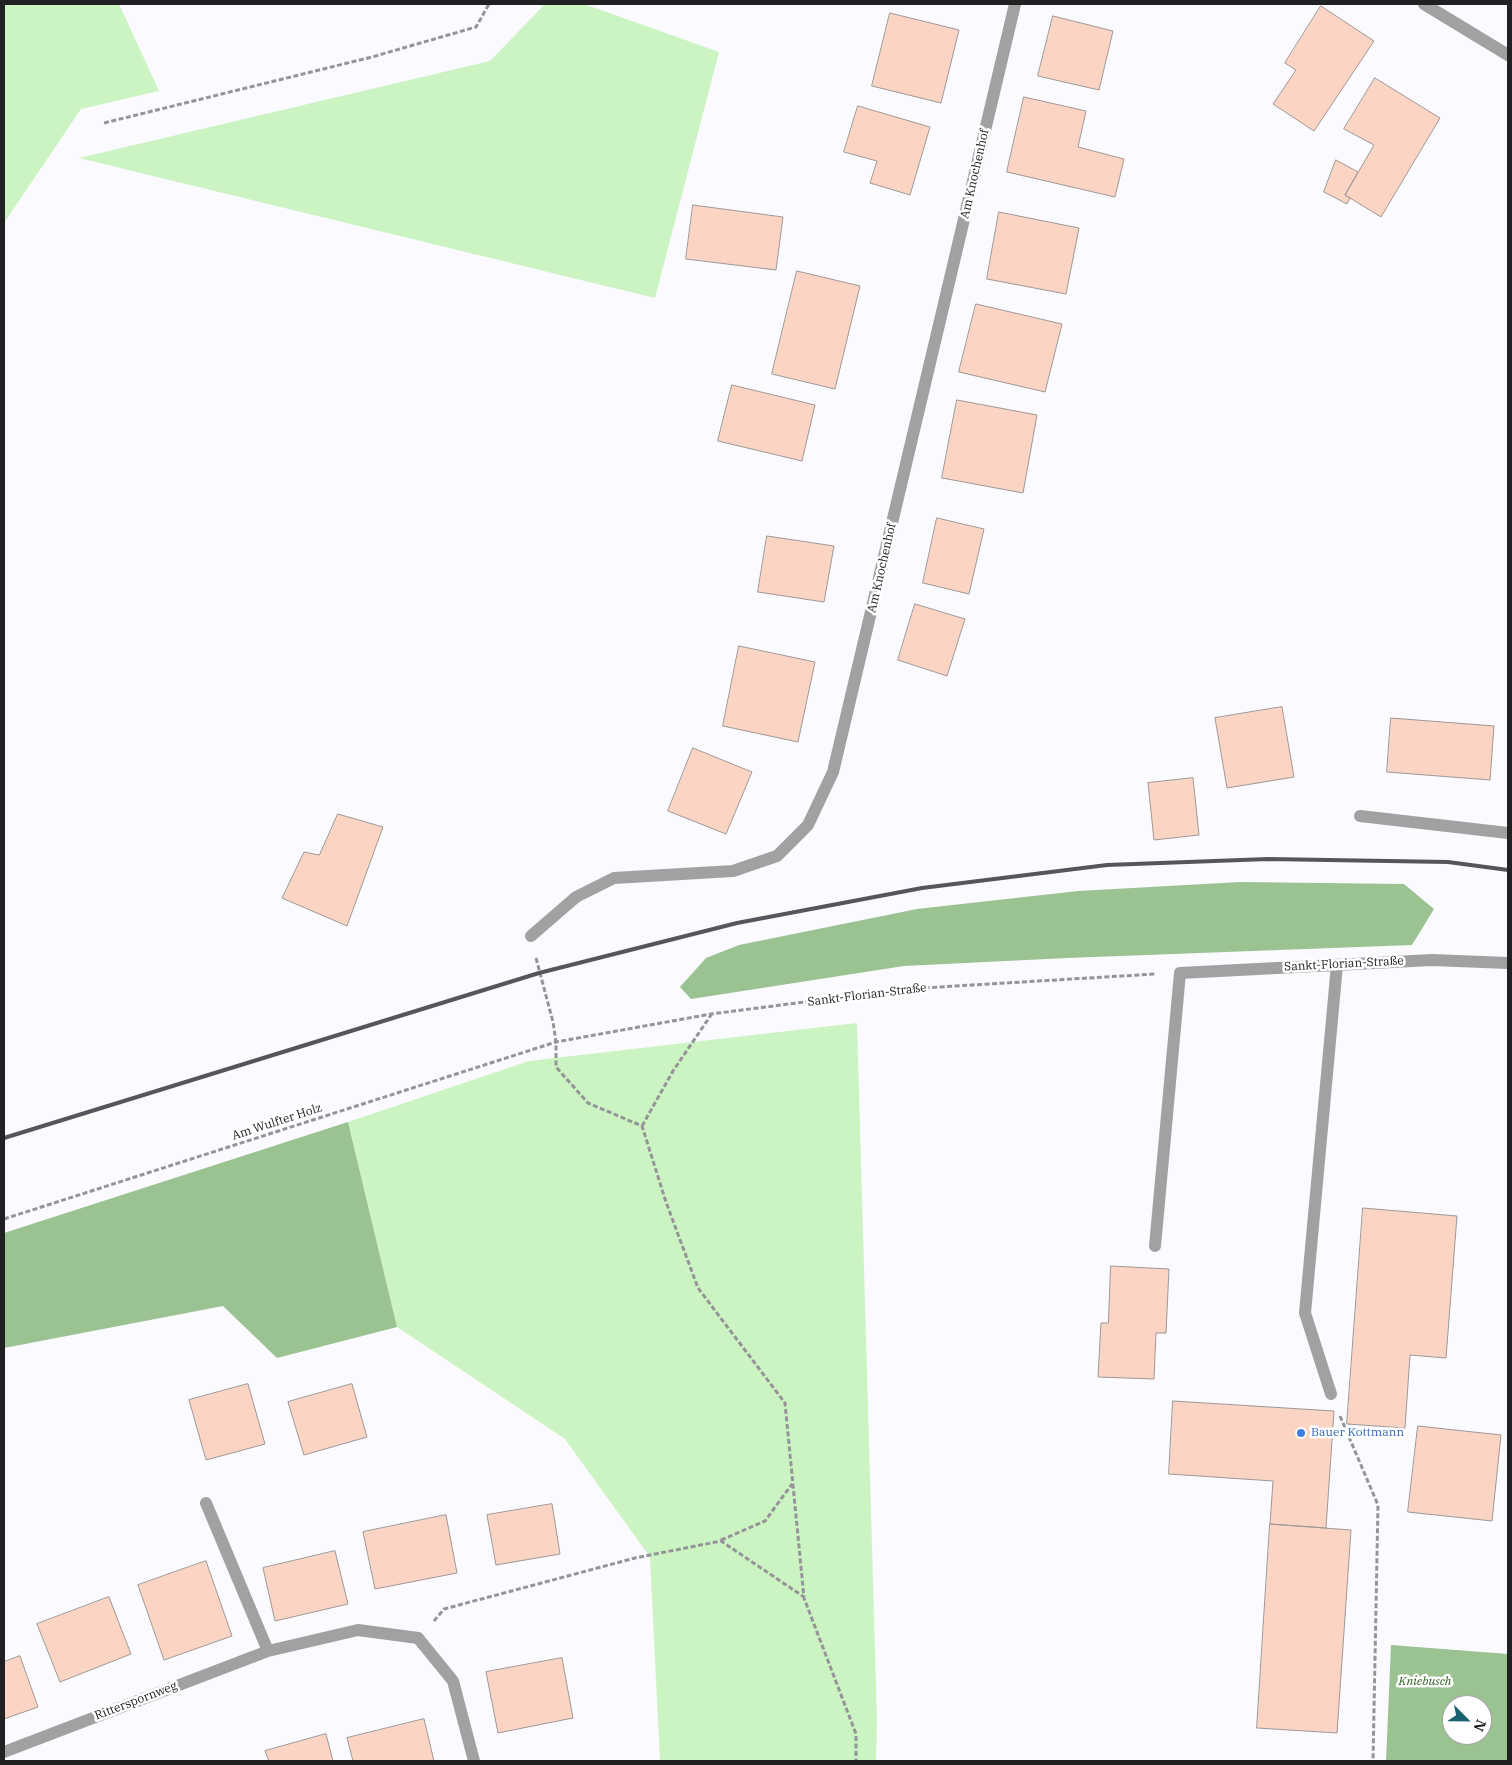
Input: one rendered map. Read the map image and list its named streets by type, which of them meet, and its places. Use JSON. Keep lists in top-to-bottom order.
{
  "streets": {
    "street": ["Am Knochenhof", "Sankt-Florian-Straße", "Ritterspornweg"],
    "path": ["Am Wulfter Holz"]
  },
  "crossings": [
    ["Sankt-Florian-Straße", "Am Wulfter Holz"]
  ],
  "parks": ["Kniebusch"],
  "places": ["Bauer Kottmann"],
  "north": "bottom right"
}
